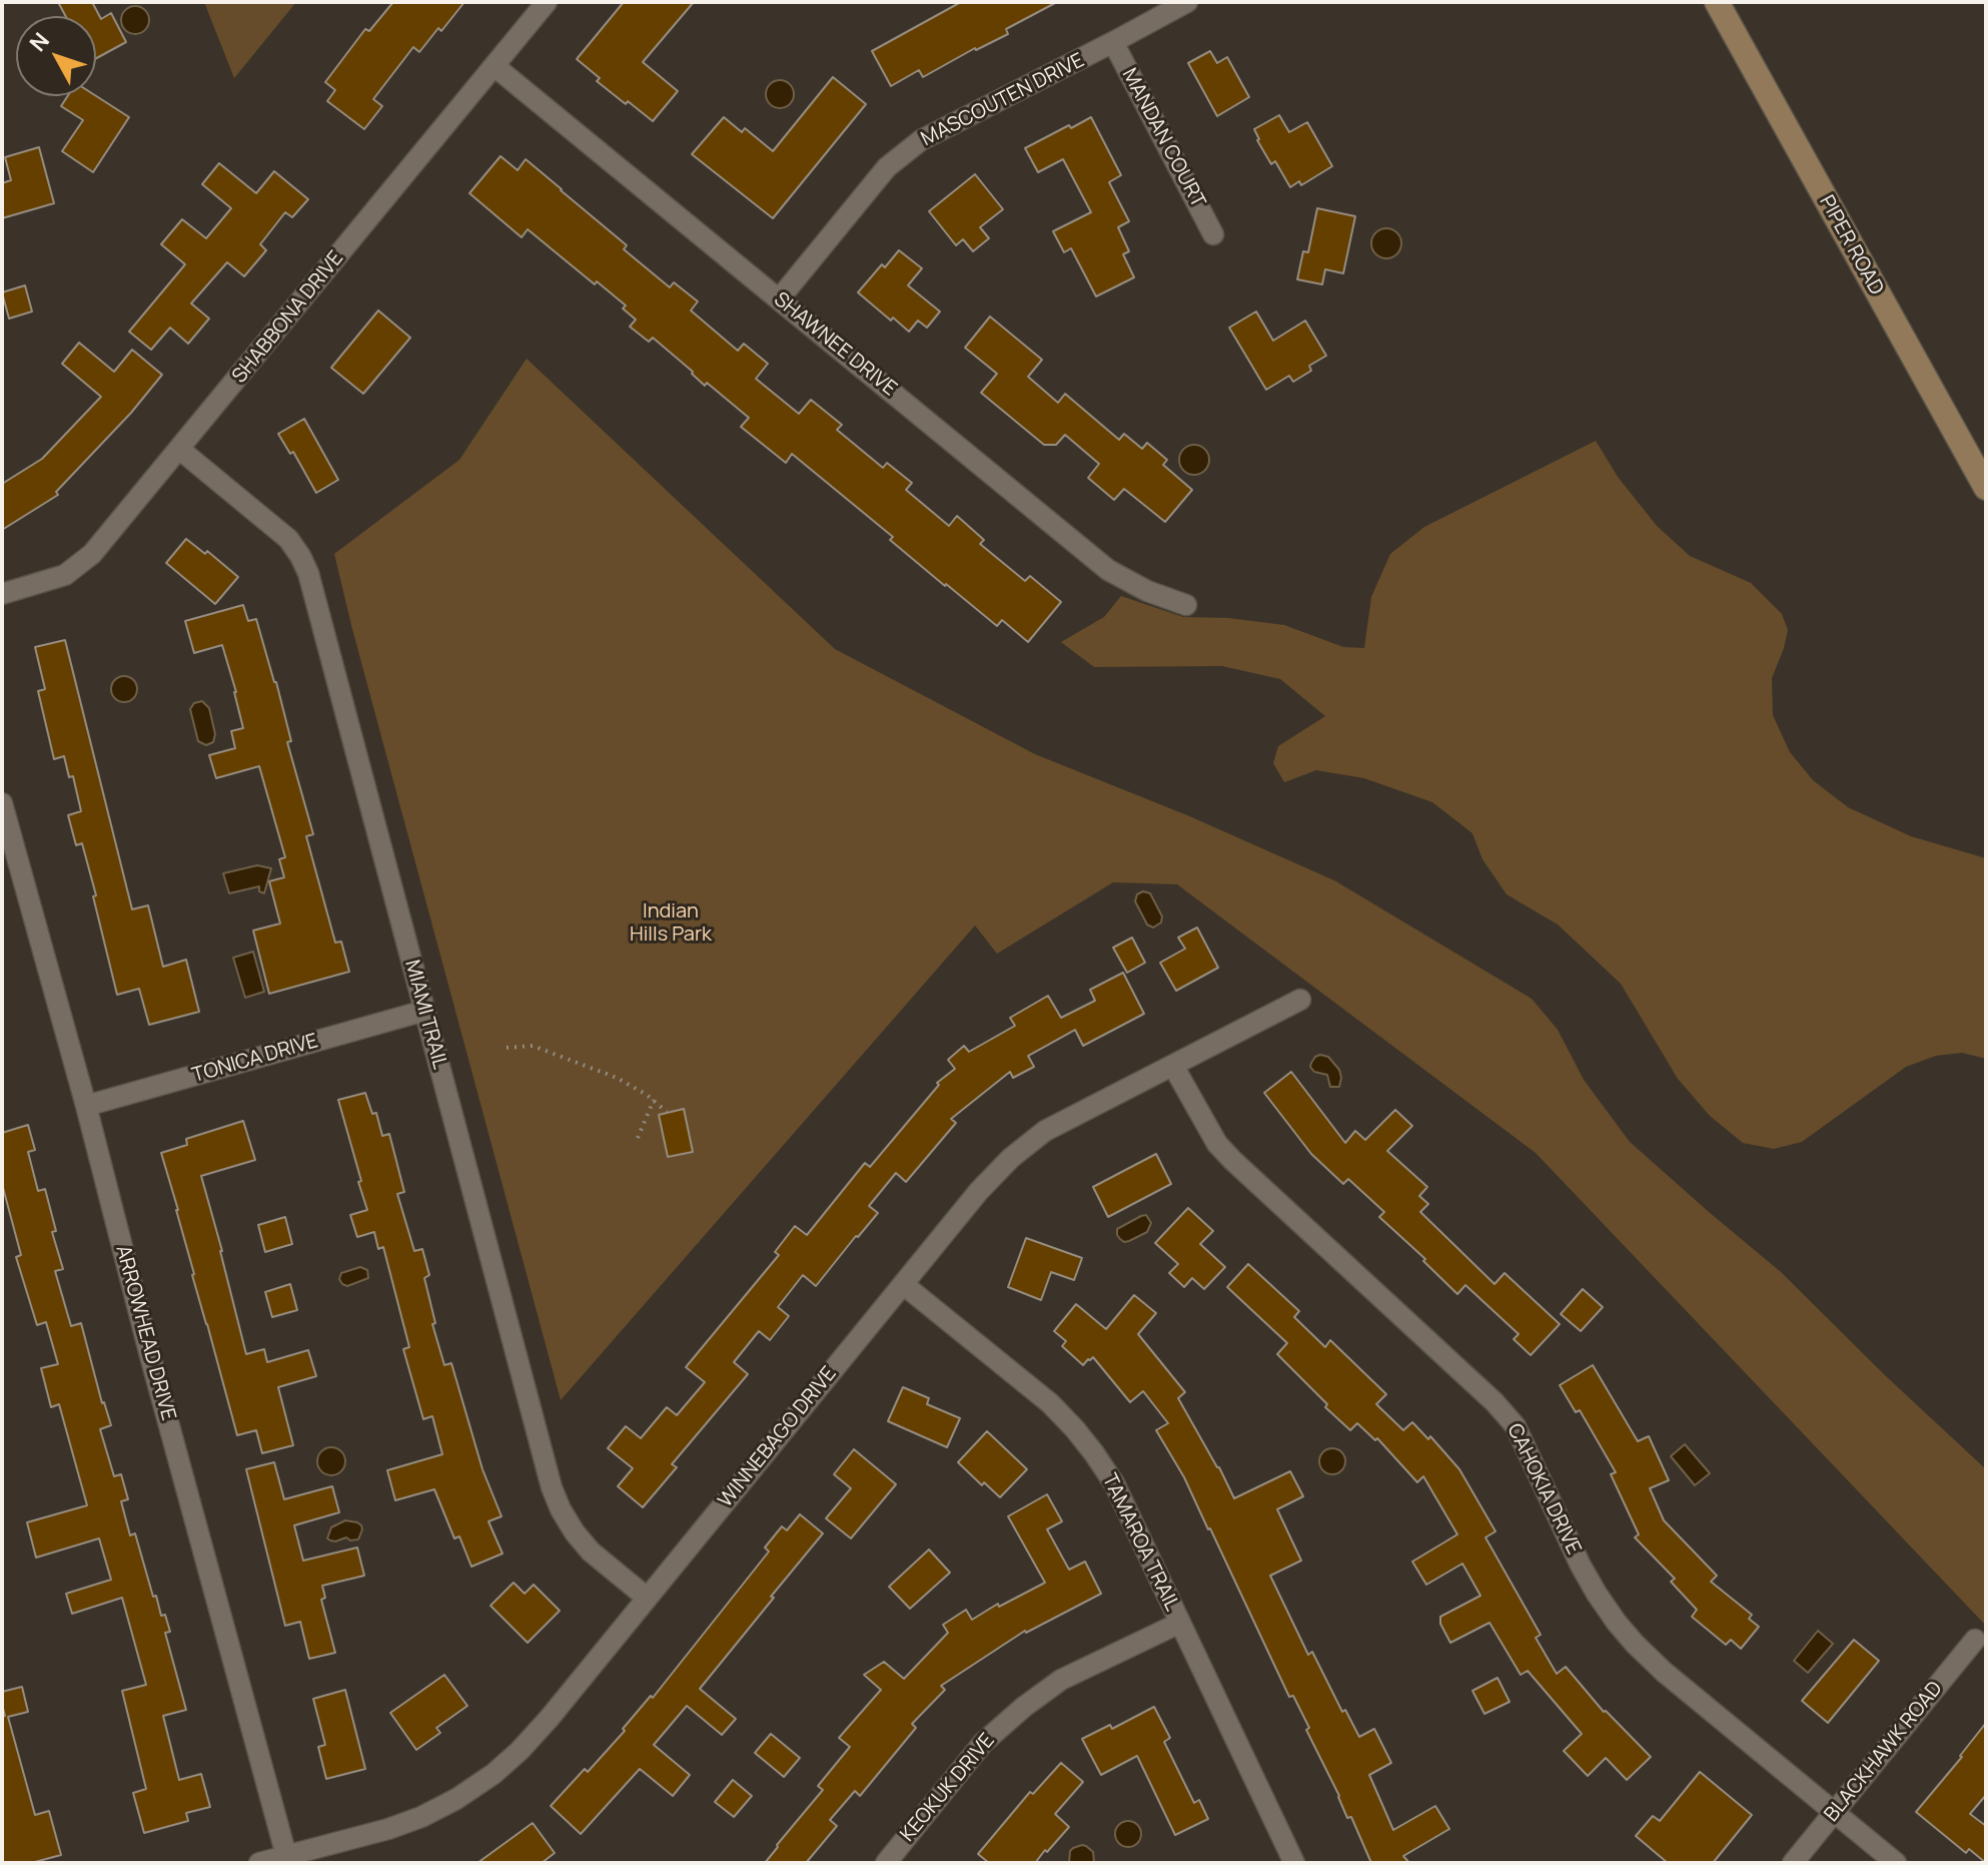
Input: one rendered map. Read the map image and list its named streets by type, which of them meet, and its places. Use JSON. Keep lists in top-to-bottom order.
{
  "streets": {
    "street": [
      "MASCOUTEN DRIVE",
      "MANDAN COURT",
      "PIPER ROAD",
      "SHABBONA DRIVE",
      "SHAWNEE DRIVE",
      "MIAMI TRAIL",
      "TONICA DRIVE",
      "ARROWHEAD DRIVE",
      "WINNEBAGO DRIVE",
      "CAHOKIA DRIVE",
      "TAMAROA TRAIL",
      "BLACKHAWK ROAD",
      "KEOKUK DRIVE"
    ]
  },
  "crossings": [
    ["MASCOUTEN DRIVE", "MANDAN COURT"],
    ["MASCOUTEN DRIVE", "SHAWNEE DRIVE"],
    ["SHABBONA DRIVE", "SHAWNEE DRIVE"],
    ["SHABBONA DRIVE", "MIAMI TRAIL"],
    ["MIAMI TRAIL", "TONICA DRIVE"],
    ["MIAMI TRAIL", "WINNEBAGO DRIVE"],
    ["TONICA DRIVE", "ARROWHEAD DRIVE"],
    ["ARROWHEAD DRIVE", "WINNEBAGO DRIVE"],
    ["WINNEBAGO DRIVE", "CAHOKIA DRIVE"],
    ["WINNEBAGO DRIVE", "TAMAROA TRAIL"],
    ["CAHOKIA DRIVE", "BLACKHAWK ROAD"],
    ["TAMAROA TRAIL", "KEOKUK DRIVE"]
  ],
  "parks": ["Indian Hills Park"],
  "north": "top left"
}
